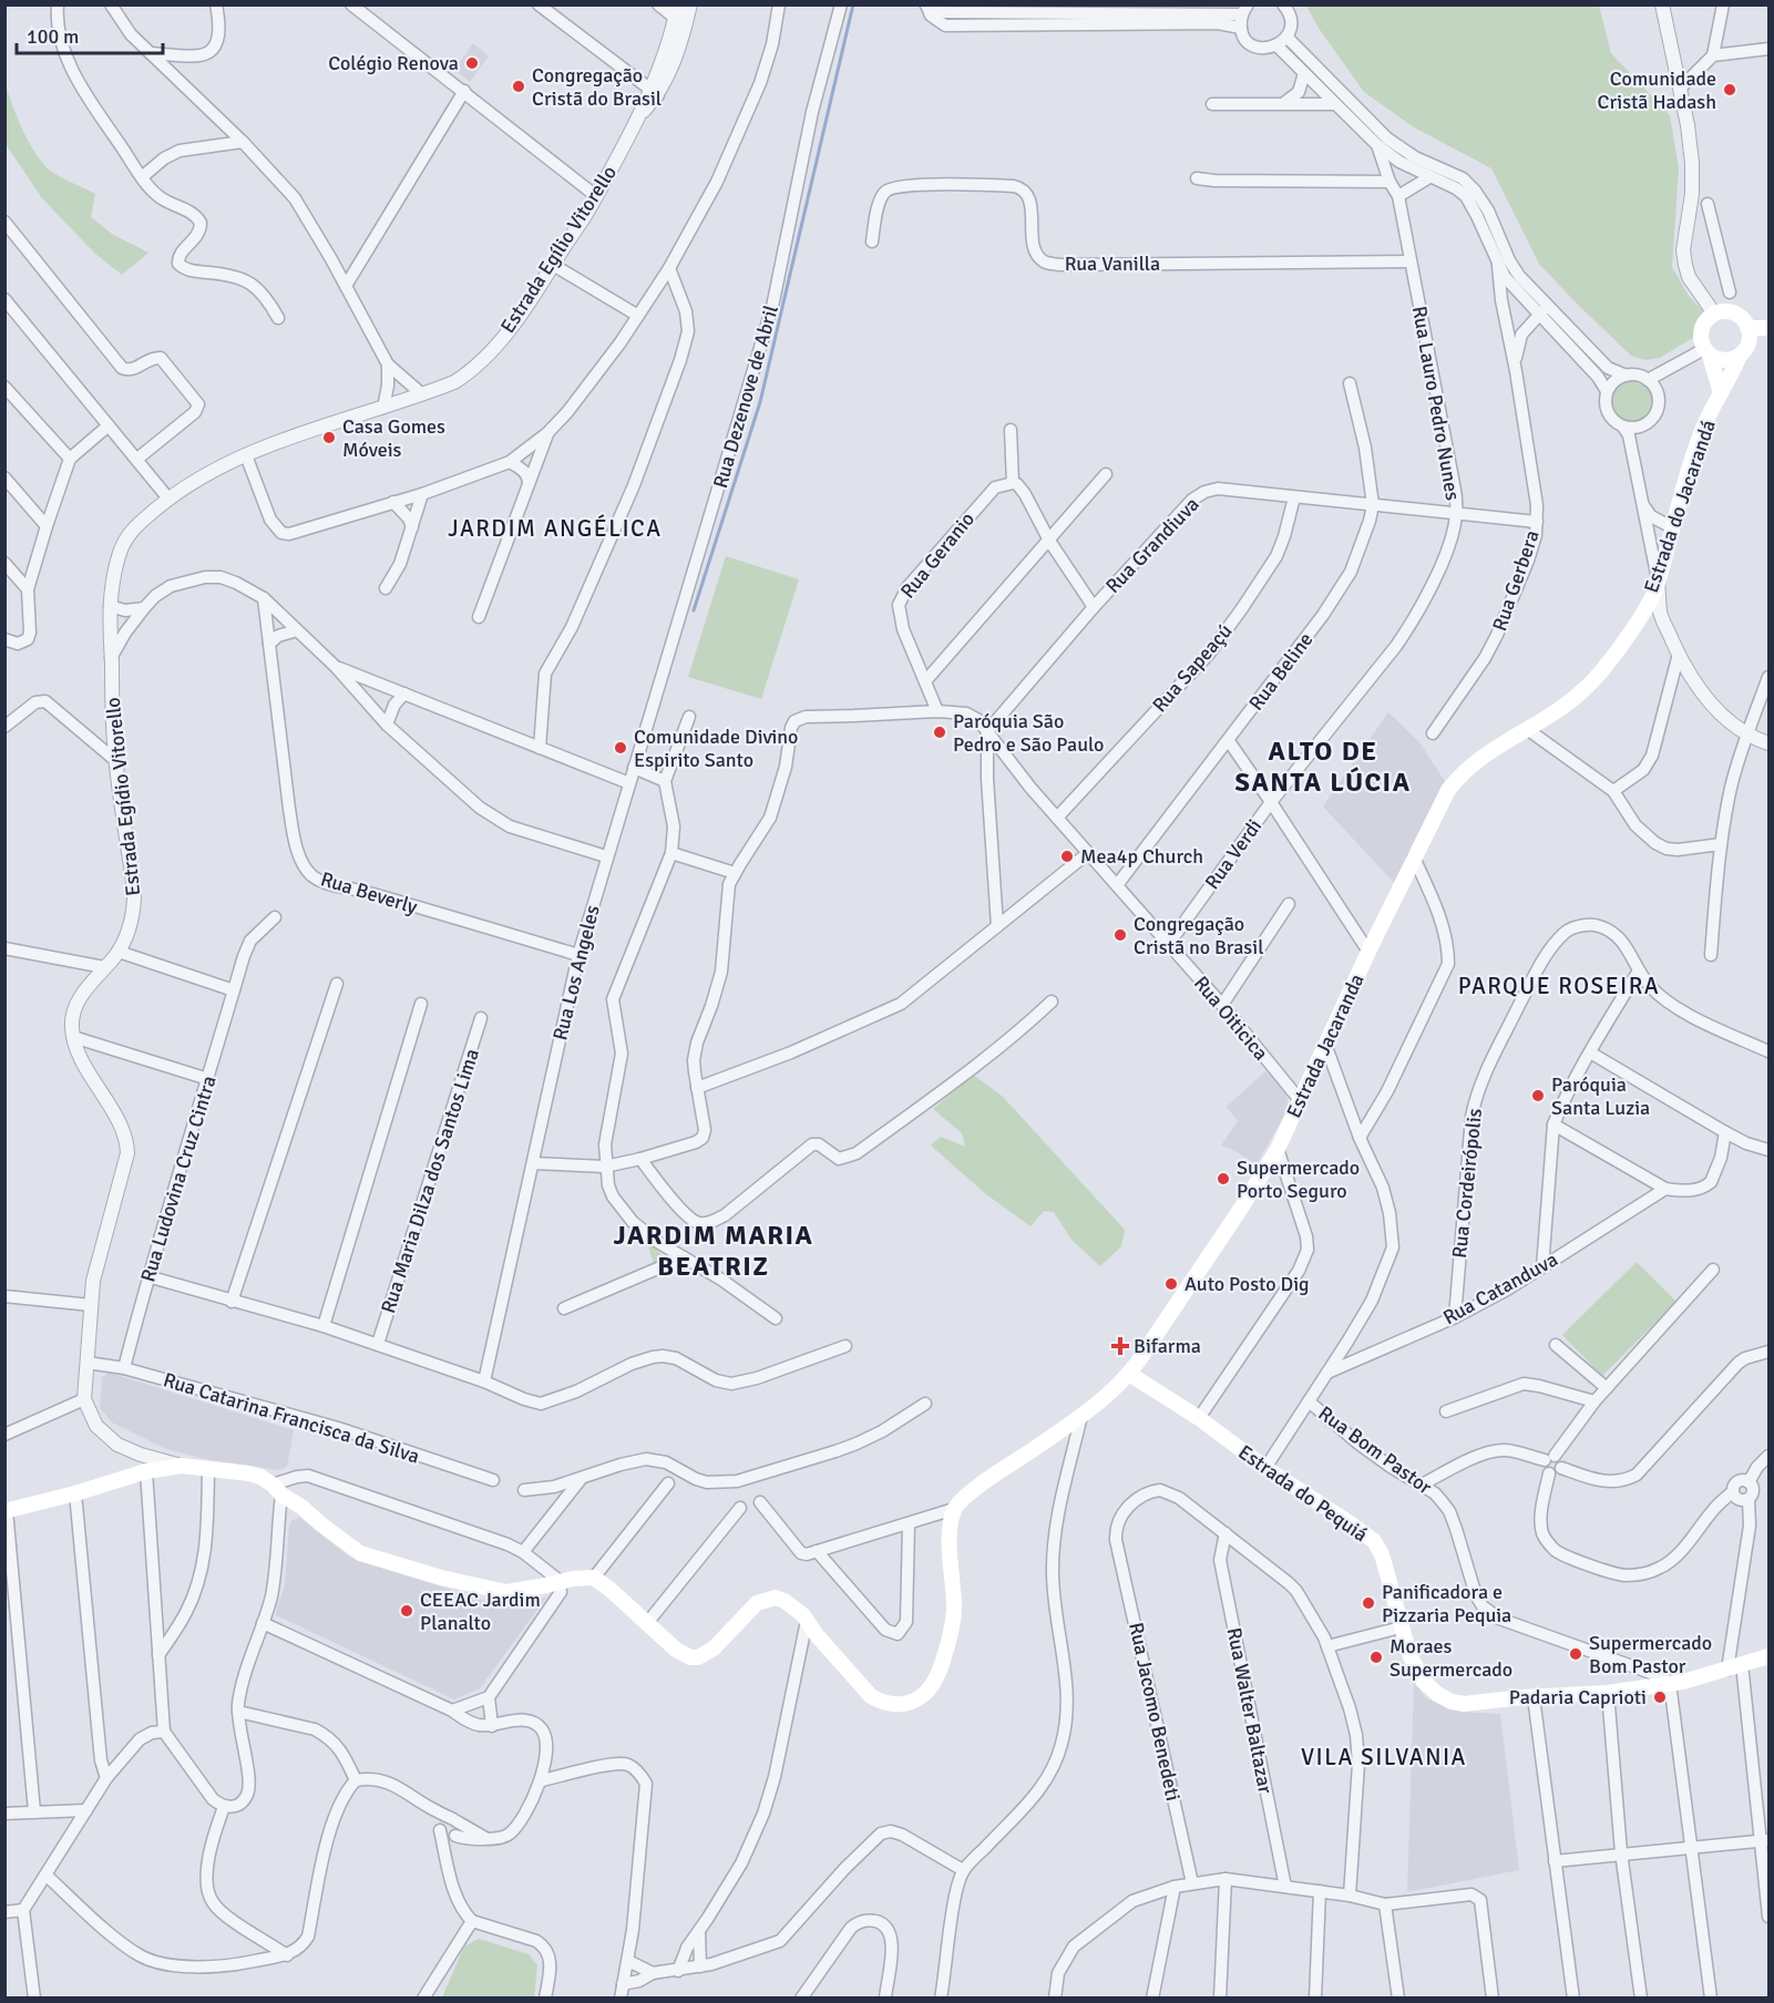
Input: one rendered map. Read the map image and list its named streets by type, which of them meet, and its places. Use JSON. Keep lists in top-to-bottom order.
{
  "streets": {
    "main road": ["Estrada do Jacarandá", "Estrada Jacaranda", "Estrada do Pequiá"],
    "street": [
      "Estrada Egílio Vitorello",
      "Rua Vanilla",
      "Rua Dezenove de Abril",
      "Rua Lauro Pedro Nunes",
      "Rua Grandiuva",
      "Rua Geranio",
      "Rua Gerbera",
      "Rua Sapeaçú",
      "Rua Beline",
      "Estrada Egídio Vitorello",
      "Rua Verdi",
      "Rua Beverly",
      "Rua Los Angeles",
      "Rua Oiticica",
      "Rua Ludovina Cruz Cintra",
      "Rua Maria Dilza dos Santos Lima",
      "Rua Cordeirópolis",
      "Rua Catanduva",
      "Rua Catarina Francisca da Silva",
      "Rua Bom Pastor",
      "Rua Walter Baltazar",
      "Rua Jacomo Benedeti"
    ]
  },
  "crossings": [
    ["Estrada Egílio Vitorello", "Estrada Egídio Vitorello"],
    ["Rua Vanilla", "Rua Lauro Pedro Nunes"],
    ["Rua Dezenove de Abril", "Rua Los Angeles"],
    ["Rua Lauro Pedro Nunes", "Rua Grandiuva"],
    ["Rua Lauro Pedro Nunes", "Rua Verdi"],
    ["Estrada do Jacarandá", "Estrada Jacaranda"],
    ["Rua Grandiuva", "Rua Gerbera"],
    ["Rua Grandiuva", "Rua Sapeaçú"],
    ["Rua Grandiuva", "Rua Beline"],
    ["Rua Grandiuva", "Rua Oiticica"],
    ["Rua Geranio", "Rua Oiticica"],
    ["Rua Sapeaçú", "Rua Oiticica"],
    ["Rua Beline", "Rua Oiticica"],
    ["Rua Verdi", "Rua Oiticica"],
    ["Rua Beverly", "Rua Los Angeles"],
    ["Rua Oiticica", "Estrada Jacaranda"],
    ["Estrada Jacaranda", "Estrada do Pequiá"],
    ["Rua Ludovina Cruz Cintra", "Rua Catarina Francisca da Silva"],
    ["Rua Cordeirópolis", "Rua Catanduva"],
    ["Rua Bom Pastor", "Estrada do Pequiá"],
    ["Rua Walter Baltazar", "Rua Jacomo Benedeti"]
  ],
  "districts": [
    "JARDIM ANGÉLICA",
    "ALTO DE SANTA LÚCIA",
    "PARQUE ROSEIRA",
    "JARDIM MARIA BEATRIZ",
    "VILA SILVANIA"
  ],
  "places": {
    "other": [
      "Colégio Renova",
      "Congregação Cristã do Brasil",
      "Comunidade Cristã Hadash",
      "Casa Gomes Móveis",
      "Paróquia São Pedro e São Paulo",
      "Comunidade Divino Espirito Santo",
      "Mea4p Church",
      "Congregação Cristã no Brasil",
      "Paróquia Santa Luzia",
      "Supermercado Porto Seguro",
      "Auto Posto Dig",
      "Panificadora e Pizzaria Pequia",
      "CEEAC Jardim Planalto",
      "Supermercado Bom Pastor",
      "Moraes Supermercado",
      "Padaria Caprioti"
    ],
    "health": ["Bifarma"]
  },
  "scale_bar": "100 m"
}
